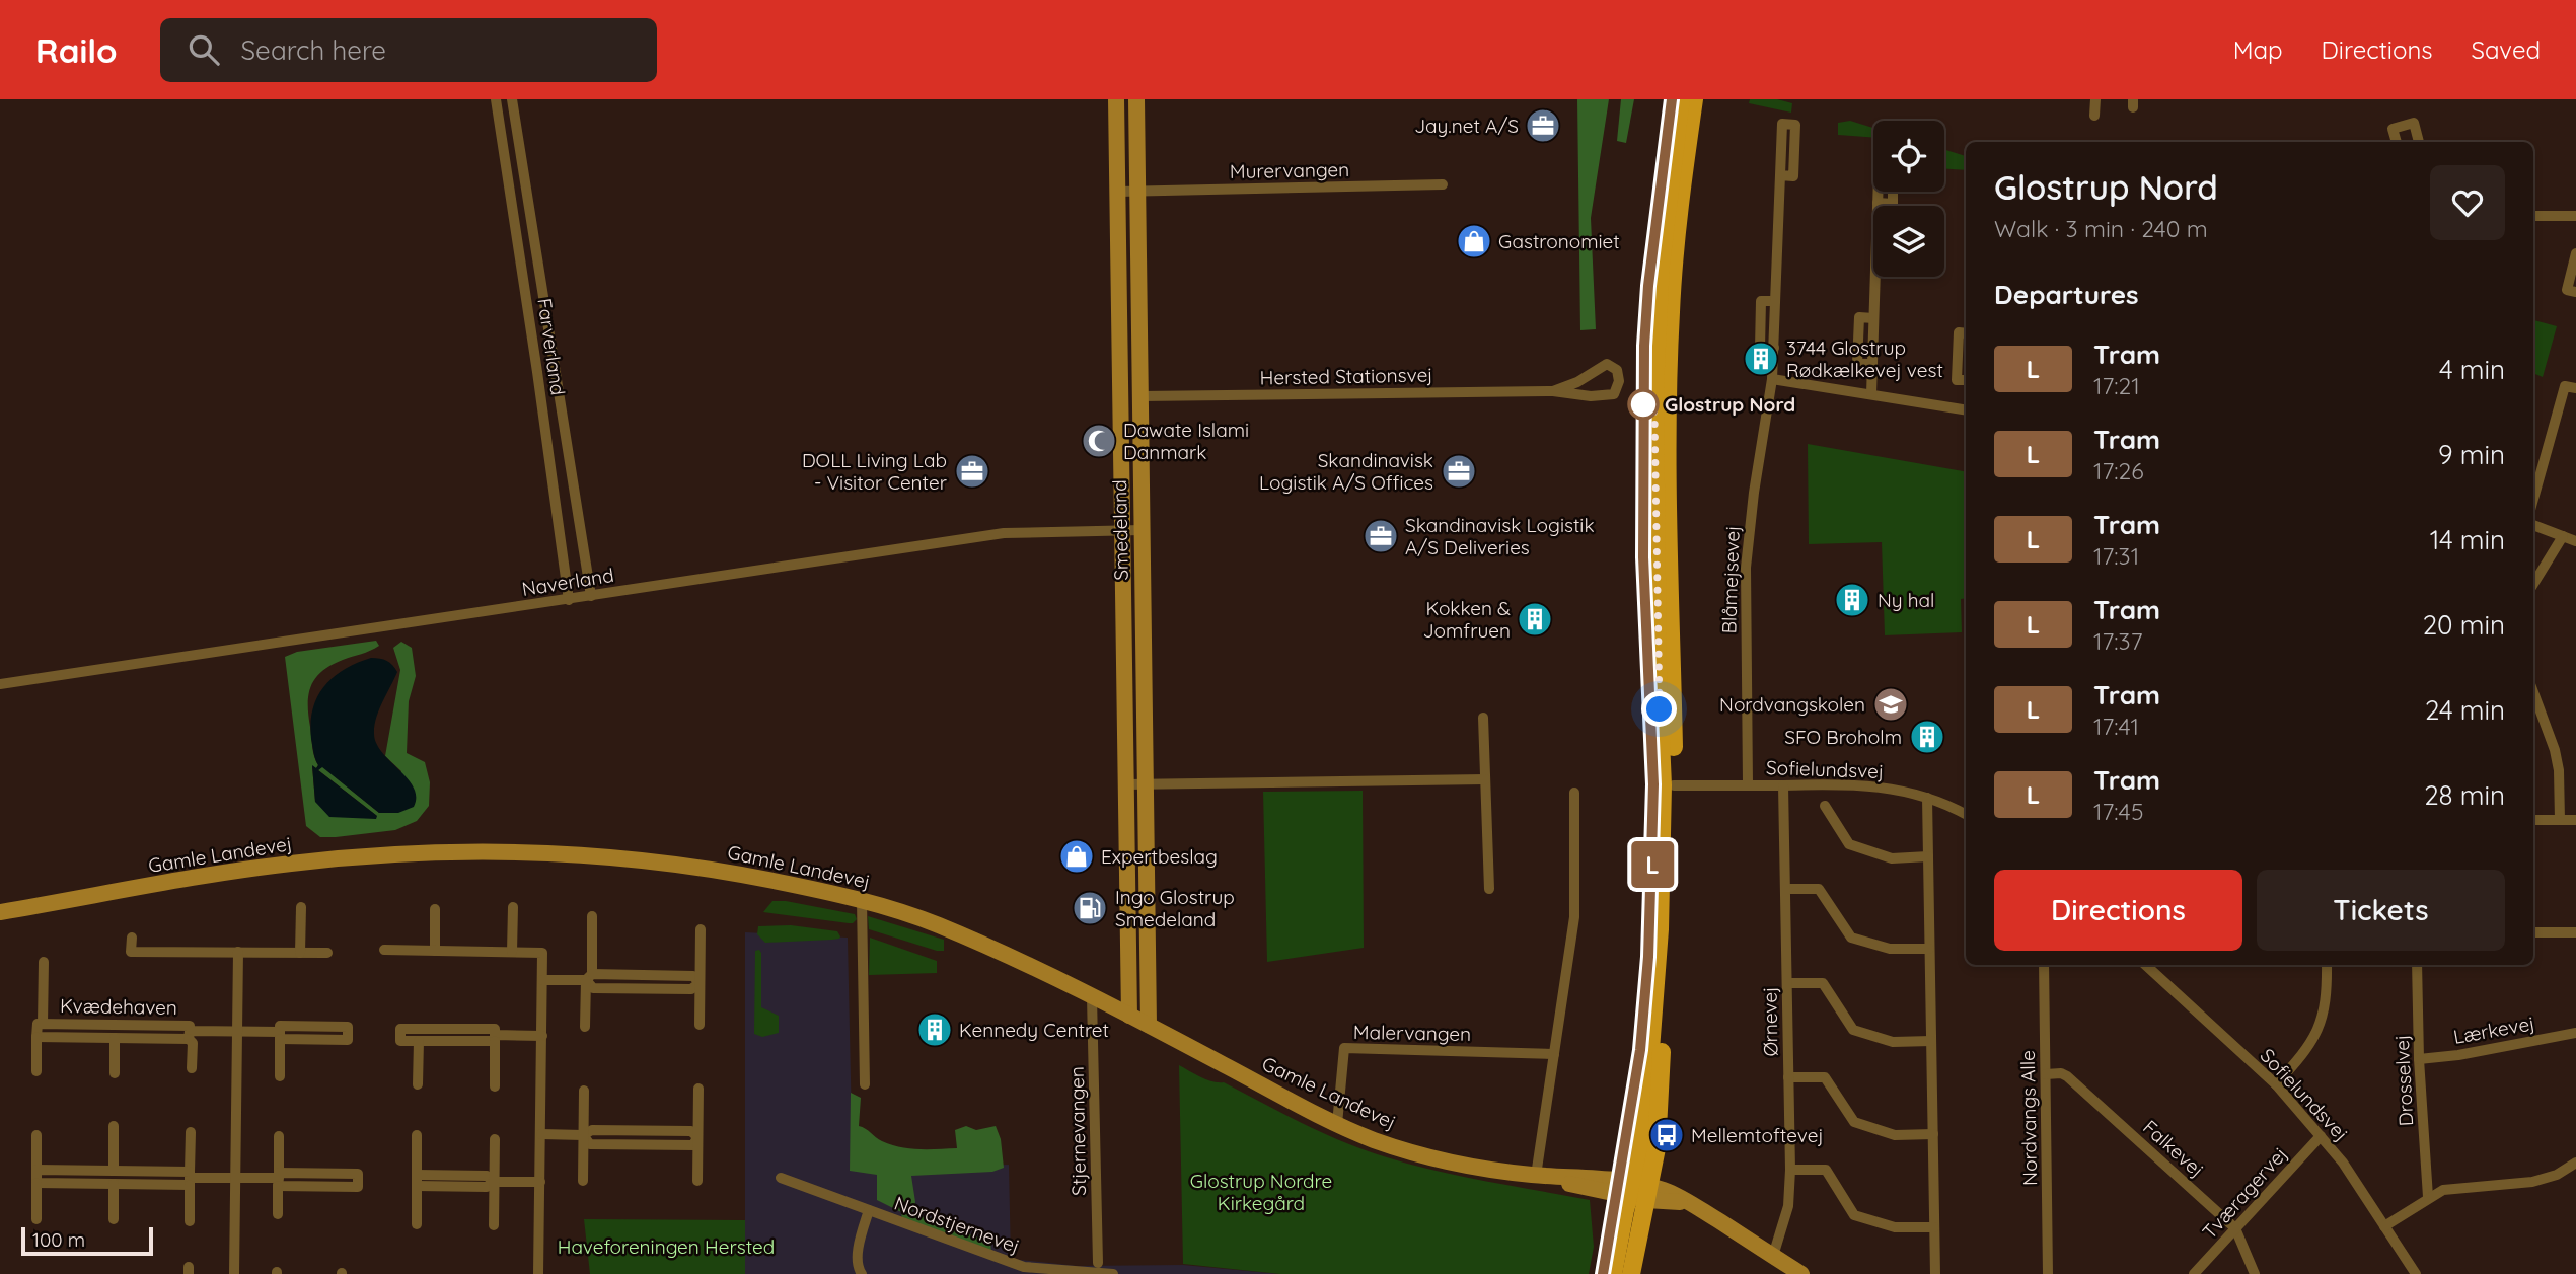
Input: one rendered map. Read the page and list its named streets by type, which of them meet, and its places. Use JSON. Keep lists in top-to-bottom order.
{
  "streets": {
    "street": [
      "Murervangen",
      "Farverland",
      "Hersted Stationsvej",
      "Smedeland",
      "Blåmejsevej",
      "Naverland",
      "Sofielundsvej",
      "Gamle Landevej",
      "Kvædehaven",
      "Ørnevej",
      "Lærkevej",
      "Malervangen",
      "Drosselvej",
      "Nordvangs Alle",
      "Stjernevangen",
      "Falkevej",
      "Tværagervej",
      "Nordstjernevej"
    ]
  },
  "crossings": [
    ["Murervangen", "Smedeland"],
    ["Farverland", "Naverland"],
    ["Hersted Stationsvej", "Smedeland"],
    ["Smedeland", "Naverland"],
    ["Smedeland", "Gamle Landevej"],
    ["Blåmejsevej", "Sofielundsvej"],
    ["Sofielundsvej", "Ørnevej"],
    ["Sofielundsvej", "Tværagervej"],
    ["Gamle Landevej", "Malervangen"],
    ["Gamle Landevej", "Stjernevangen"],
    ["Lærkevej", "Drosselvej"],
    ["Nordvangs Alle", "Falkevej"],
    ["Falkevej", "Tværagervej"]
  ],
  "parks": ["Glostrup Nordre Kirkegård", "Haveforeningen Hersted"],
  "places": {
    "office": [
      "Jay.net A/S",
      "DOLL Living Lab - Visitor Center",
      "Skandinavisk Logistik A/S Offices",
      "Skandinavisk Logistik A/S Deliveries"
    ],
    "shop": ["Gastronomiet", "Expertbeslag"],
    "building": [
      "3744 Glostrup Rødkælkevej vest",
      "Ny hal",
      "Kokken & Jomfruen",
      "SFO Broholm",
      "Kennedy Centret"
    ],
    "other": ["Glostrup Nord"],
    "mosque": ["Dawate Islami Danmark"],
    "school or university": ["Nordvangskolen"],
    "fuel station": ["Ingo Glostrup Smedeland"],
    "bus stop": ["Mellemtoftevej"]
  },
  "lines": ["tram line L"],
  "scale_bar": "100 m",
  "page": {
    "header": "Railo",
    "search": "Search here",
    "nav": ["Map", "Directions", "Saved"],
    "on_map": "L",
    "heading": [
      ["Glostrup Nord", "Walk · 3 min · 240 m"],
      "Departures"
    ],
    "list": [
      {
        "mark": "L",
        "name": "Tram",
        "note": "17:21",
        "value": "4 min"
      },
      {
        "mark": "L",
        "name": "Tram",
        "note": "17:26",
        "value": "9 min"
      },
      {
        "mark": "L",
        "name": "Tram",
        "note": "17:31",
        "value": "14 min"
      },
      {
        "mark": "L",
        "name": "Tram",
        "note": "17:37",
        "value": "20 min"
      },
      {
        "mark": "L",
        "name": "Tram",
        "note": "17:41",
        "value": "24 min"
      },
      {
        "mark": "L",
        "name": "Tram",
        "note": "17:45",
        "value": "28 min"
      }
    ],
    "buttons": ["Directions", "Tickets"],
    "scale": "100 m"
  }
}
